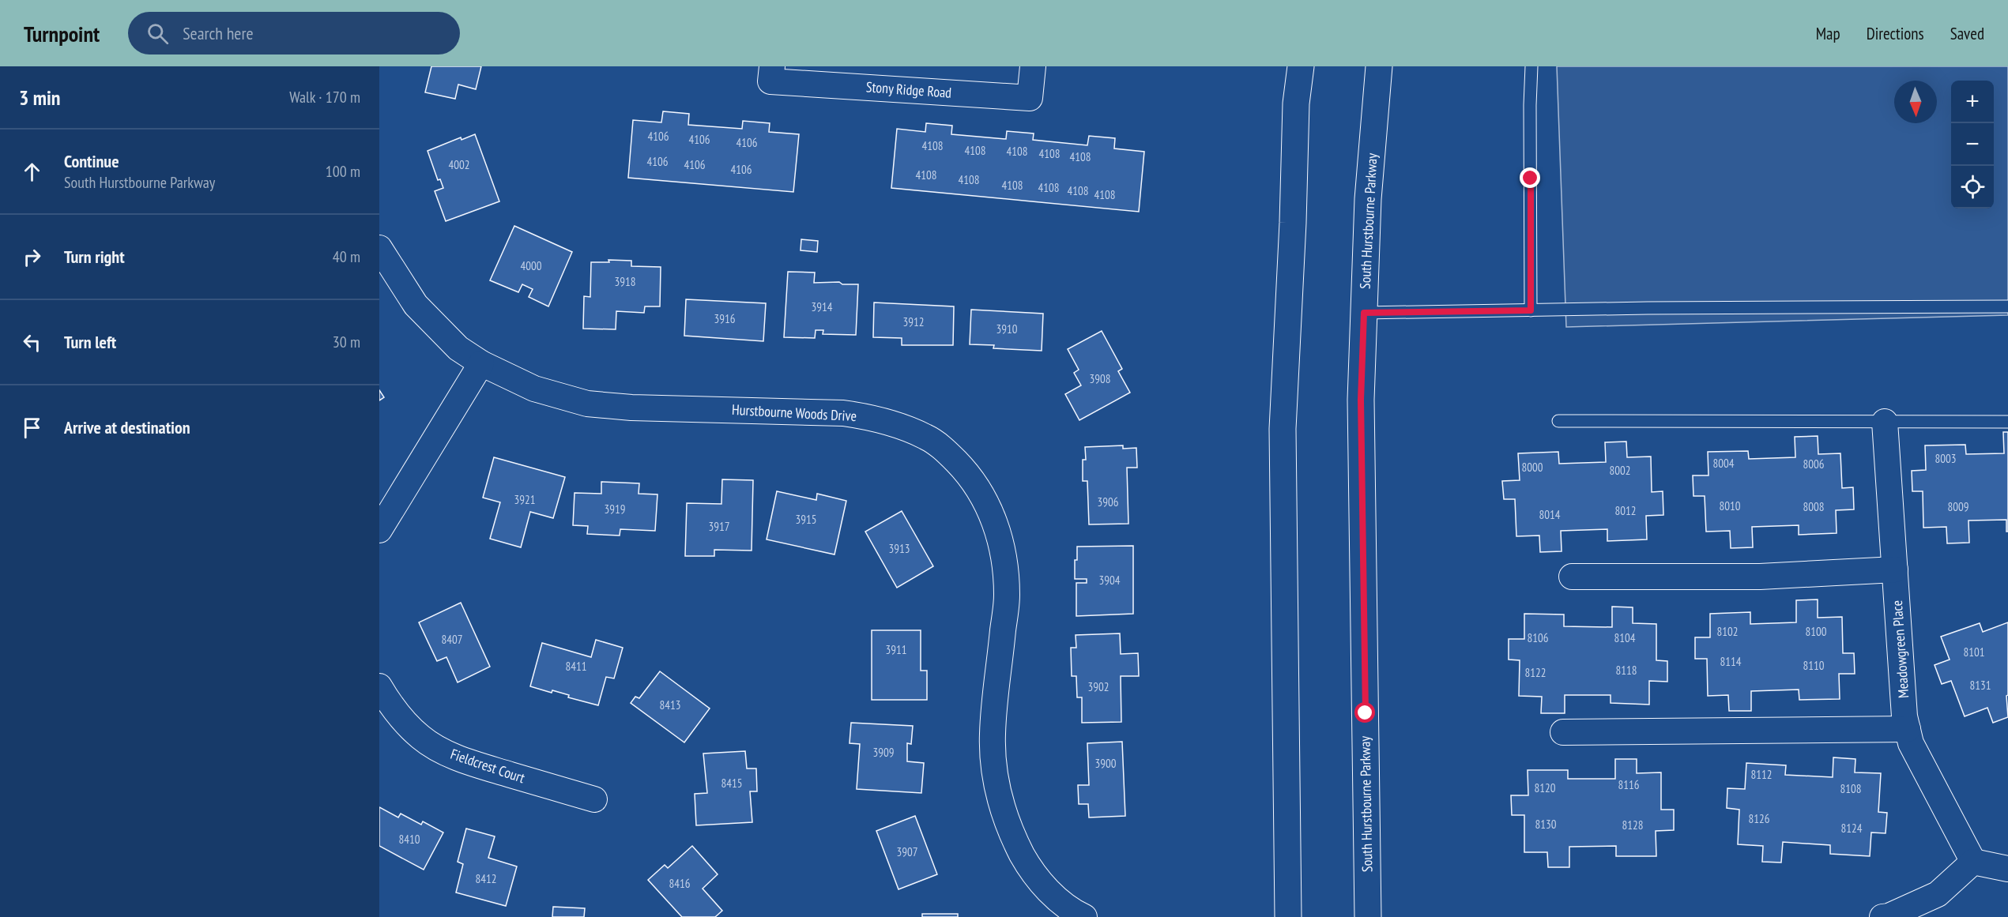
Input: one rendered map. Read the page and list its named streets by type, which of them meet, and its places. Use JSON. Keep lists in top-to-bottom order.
{
  "streets": {
    "main road": ["South Hurstbourne Parkway"],
    "street": [
      "Stony Ridge Road",
      "Hurstbourne Woods Drive",
      "Meadowgreen Place",
      "Fieldcrest Court"
    ]
  },
  "house_numbers": [
    "4106",
    "4106",
    "4106",
    "4108",
    "4108",
    "4108",
    "4108",
    "4108",
    "4106",
    "4002",
    "4106",
    "4106",
    "4108",
    "4108",
    "4108",
    "4108",
    "4108",
    "4108",
    "4000",
    "3918",
    "3914",
    "3916",
    "3912",
    "3910",
    "3908",
    "8003",
    "8004",
    "8006",
    "8000",
    "8002",
    "3921",
    "3906",
    "8010",
    "8008",
    "8009",
    "3919",
    "8012",
    "8014",
    "3915",
    "3917",
    "3913",
    "3904",
    "8102",
    "8100",
    "8106",
    "8104",
    "8407",
    "3911",
    "8101",
    "8114",
    "8110",
    "8411",
    "8118",
    "8122",
    "8131",
    "3902",
    "8413",
    "3909",
    "3900",
    "8112",
    "8415",
    "8116",
    "8120",
    "8108",
    "8126",
    "8130",
    "8128",
    "8124",
    "8410",
    "3907",
    "8412",
    "8416"
  ],
  "north": "bottom",
  "page": {
    "header": "Turnpoint",
    "search": "Search here",
    "nav": ["Map", "Directions", "Saved"],
    "heading": ["3 min", "Walk · 170 m"],
    "map_buttons": ["+", "−"],
    "list": [
      ["Continue", "South Hurstbourne Parkway", "100 m"],
      ["Turn right", "40 m"],
      ["Turn left", "30 m"],
      "Arrive at destination"
    ]
  }
}
